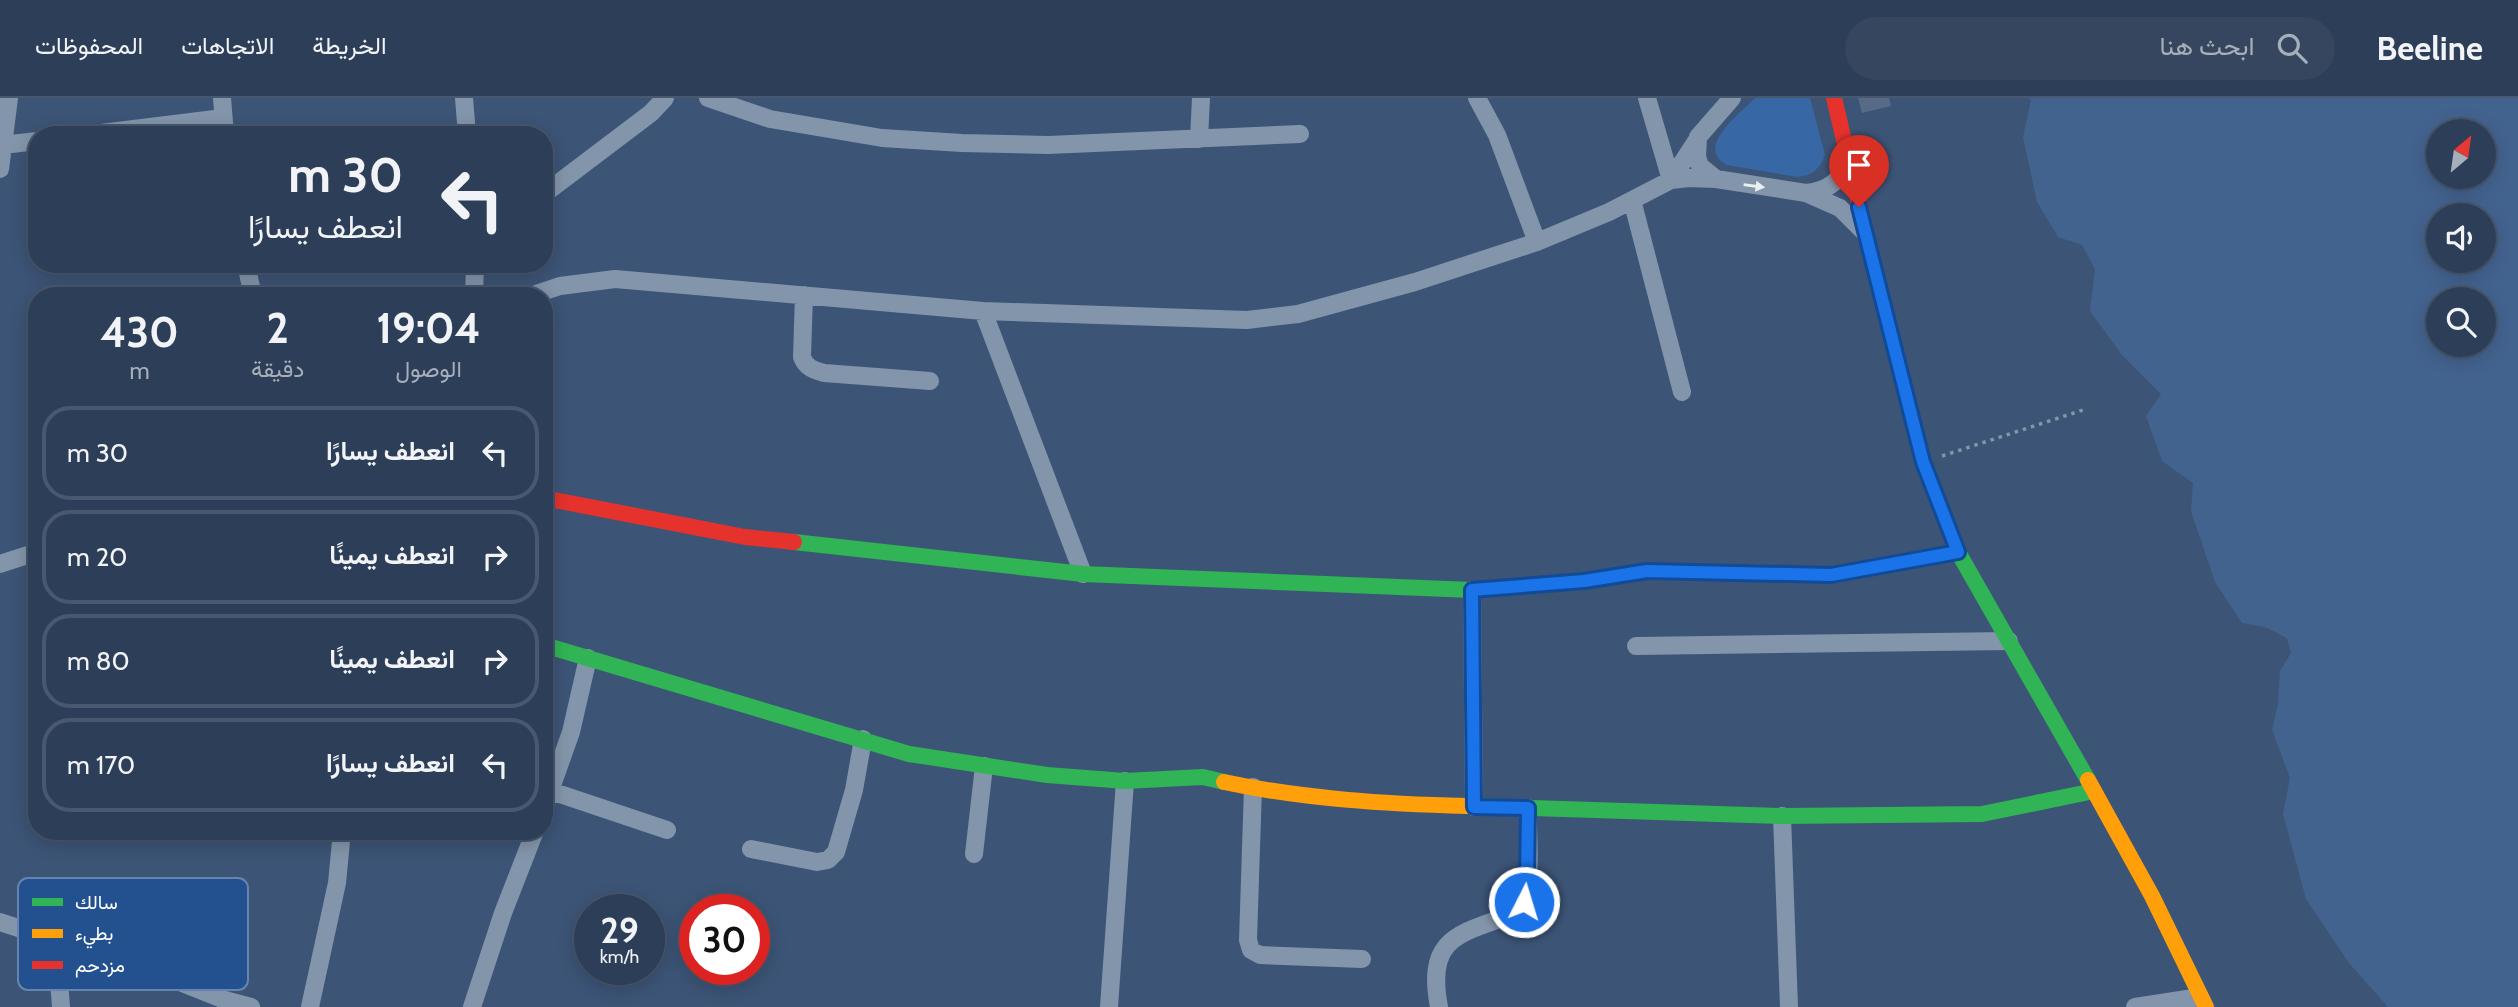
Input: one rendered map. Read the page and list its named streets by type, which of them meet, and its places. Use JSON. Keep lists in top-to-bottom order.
{
  "legend": ["سالك", "بطيء", "مزدحم"],
  "north": "top right",
  "page": {
    "header": "Beeline",
    "search": "ابحث هنا",
    "nav": ["الخريطة", "الاتجاهات", "المحفوظات"],
    "turn": ["30 m", "انعطف يسارًا"],
    "eta": [
      "19:04",
      "الوصول",
      "2",
      "دقيقة",
      "430",
      "m"
    ],
    "list": [
      {
        "name": "انعطف يسارًا",
        "value": "30 m"
      },
      {
        "name": "انعطف يمينًا",
        "value": "20 m"
      },
      {
        "name": "انعطف يمينًا",
        "value": "80 m"
      },
      {
        "name": "انعطف يسارًا",
        "value": "170 m"
      }
    ],
    "speed": "29 km/h",
    "limit": "30"
  }
}
